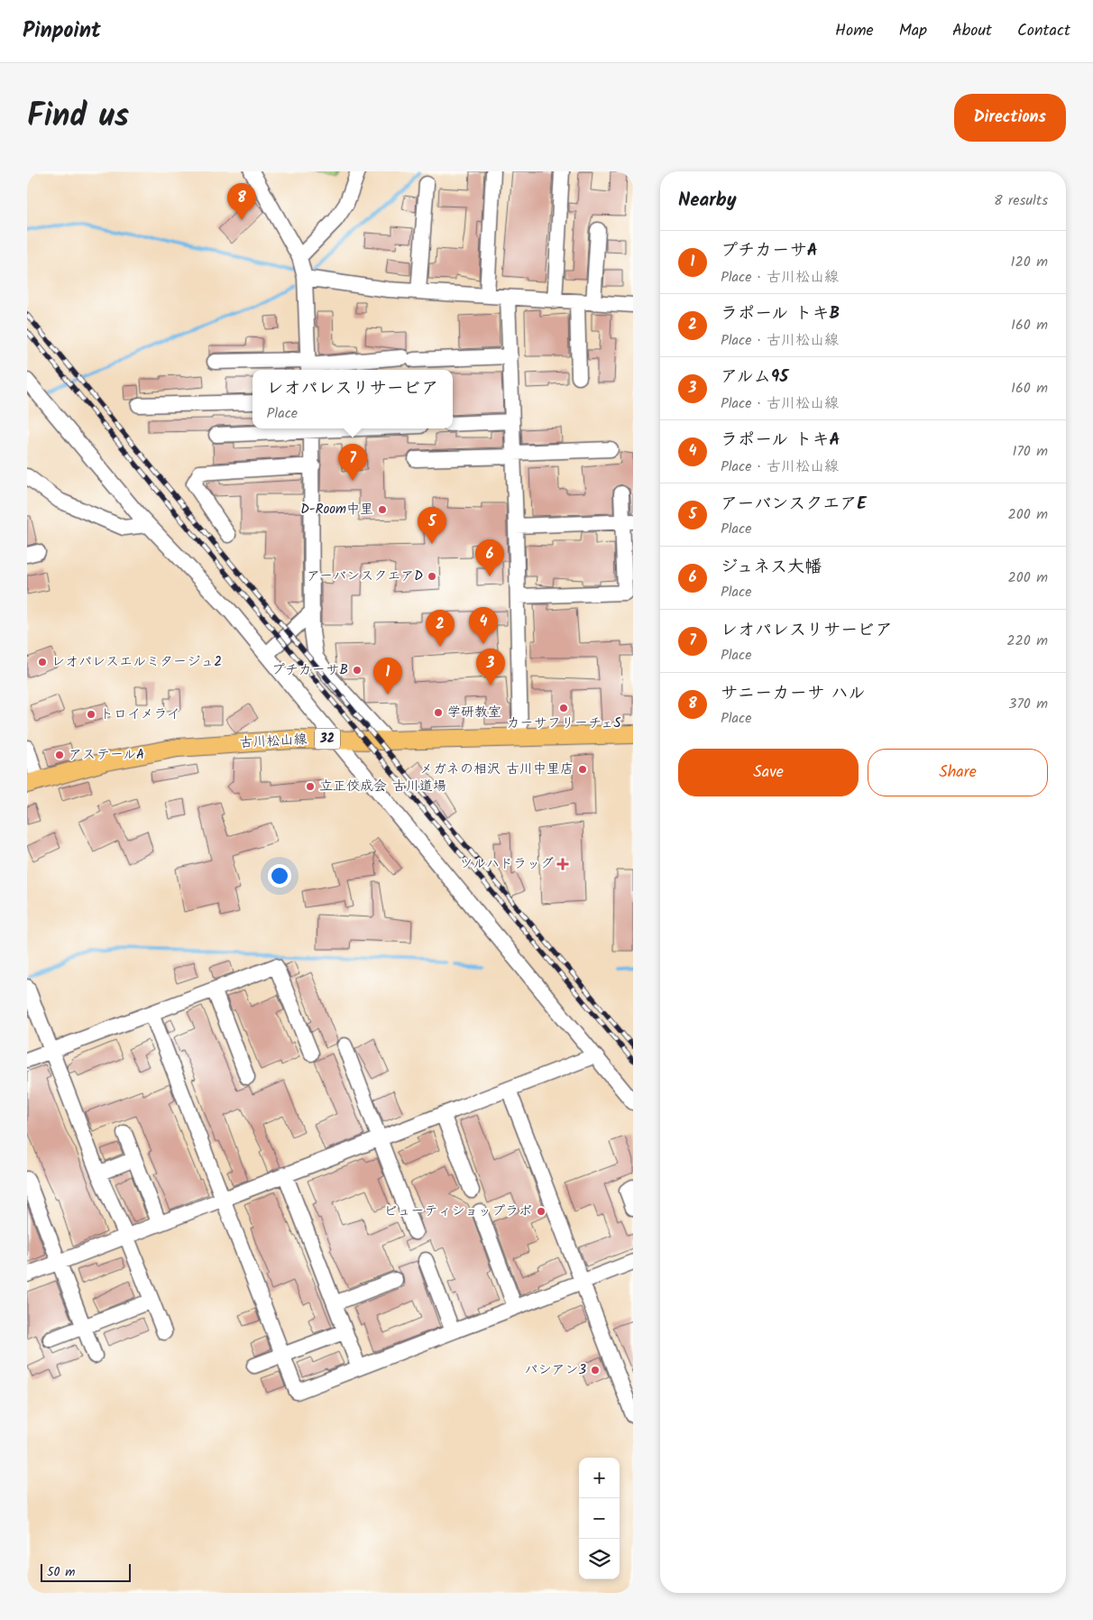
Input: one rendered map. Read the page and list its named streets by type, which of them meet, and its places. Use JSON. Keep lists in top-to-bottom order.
{
  "streets": {
    "main road": ["32", "古川松山線"]
  },
  "places": {
    "other": [
      "D-Room中里",
      "アーバンスクエアD",
      "レオパレスエルミタージュ2",
      "プチカーサB",
      "カーサフリーチェS",
      "学研教室",
      "トロイメライ",
      "アステールA",
      "メガネの相沢 古川中里店",
      "立正佼成会 古川道場",
      "ビューティショップラボ",
      "パシアン3"
    ],
    "health": ["ツルハドラッグ"]
  },
  "scale_bar": "50 m",
  "page": {
    "header": "Pinpoint",
    "nav": [
      "Home",
      "Map",
      "About",
      "Contact"
    ],
    "title": "Find us",
    "buttons": [
      "Directions",
      ["Save", "Share"]
    ],
    "heading": ["Nearby", "8 results"],
    "pins": [
      "8",
      "7",
      "5",
      "6",
      "4",
      "2",
      "3",
      "1"
    ],
    "list": [
      {
        "mark": "1",
        "name": "プチカーサA",
        "note": "Place · 古川松山線",
        "value": "120 m"
      },
      {
        "mark": "2",
        "name": "ラポール トキB",
        "note": "Place · 古川松山線",
        "value": "160 m"
      },
      {
        "mark": "3",
        "name": "アルム95",
        "note": "Place · 古川松山線",
        "value": "160 m"
      },
      {
        "mark": "4",
        "name": "ラポール トキA",
        "note": "Place · 古川松山線",
        "value": "170 m"
      },
      {
        "mark": "5",
        "name": "アーバンスクエアE",
        "note": "Place",
        "value": "200 m"
      },
      {
        "mark": "6",
        "name": "ジュネス大幡",
        "note": "Place",
        "value": "200 m"
      },
      {
        "mark": "7",
        "name": "レオパレスリサービア",
        "note": "Place",
        "value": "220 m"
      },
      {
        "mark": "8",
        "name": "サニーカーサ ハル",
        "note": "Place",
        "value": "370 m"
      }
    ],
    "popup": ["レオパレスリサービア", "Place"],
    "map_buttons": ["+", "−"],
    "scale": "50 m"
  }
}
